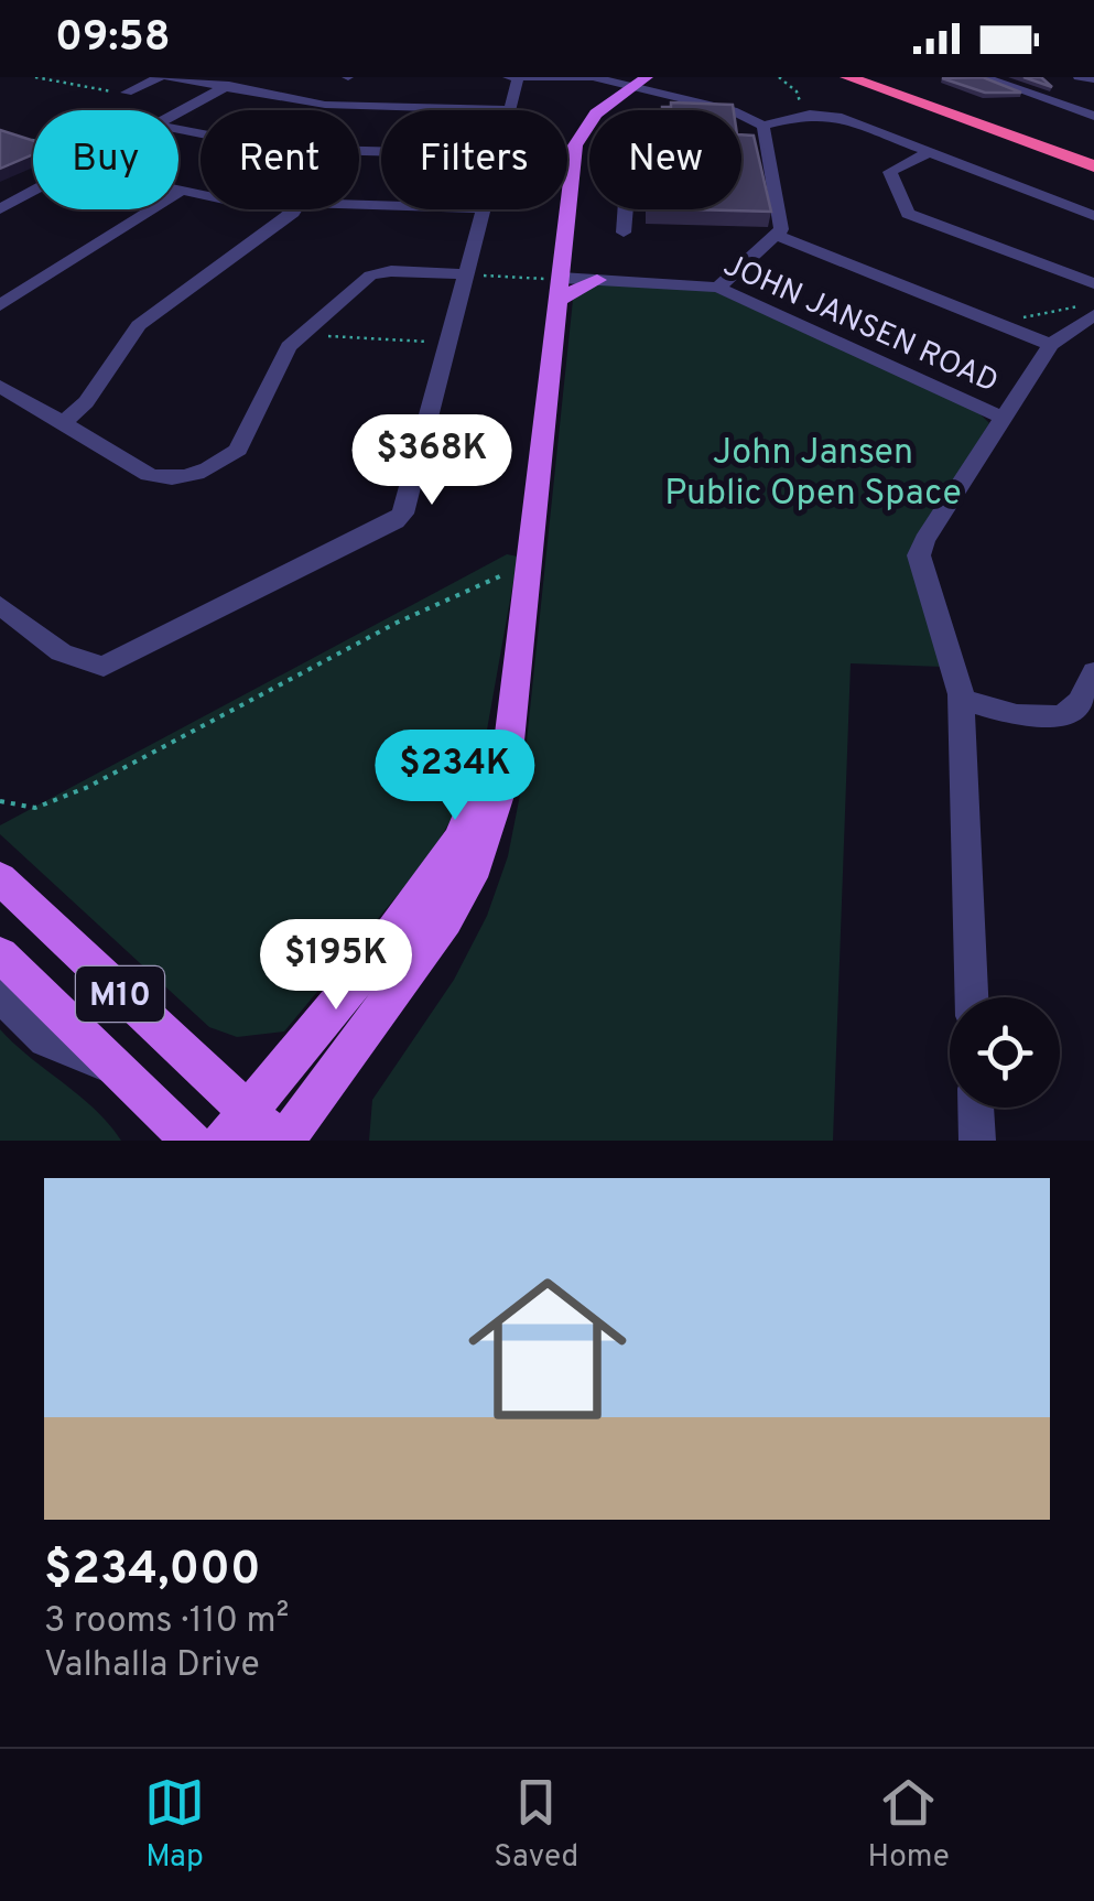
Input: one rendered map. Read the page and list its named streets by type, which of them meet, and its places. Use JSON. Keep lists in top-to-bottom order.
{
  "streets": {
    "main road": ["M10"],
    "street": ["JOHN JANSEN ROAD"]
  },
  "parks": ["John Jansen Public Open Space"],
  "page": {
    "status": "09:58",
    "chip": [
      "Buy",
      "Rent",
      "Filters",
      "New"
    ],
    "price": ["$368K", "$234K", "$195K"],
    "list": [
      {
        "name": "$234,000",
        "note": "3 rooms · 110 m² · Valhalla Drive"
      }
    ],
    "tabs": ["Map", "Saved", "Home"]
  }
}
